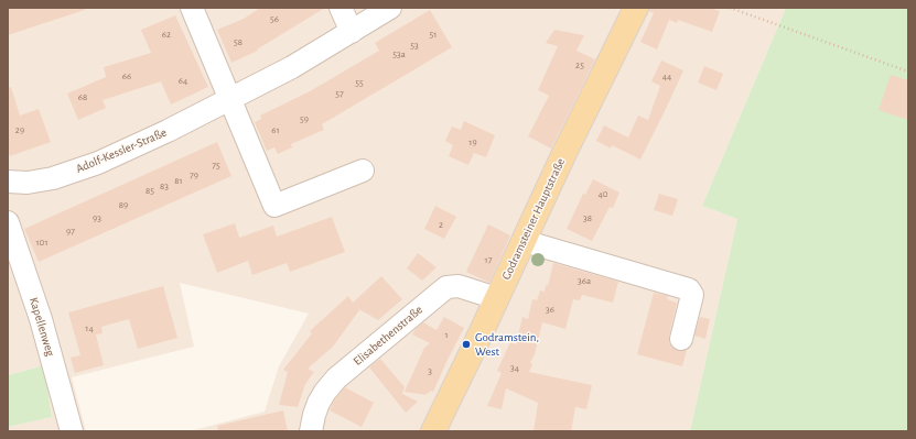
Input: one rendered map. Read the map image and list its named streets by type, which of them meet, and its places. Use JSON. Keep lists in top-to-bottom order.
{
  "streets": {
    "main road": ["Godramsteiner Hauptstraße"],
    "street": ["Adolf-Kessler-Straße", "Kapellenweg", "Elisabethenstraße"]
  },
  "crossings": [
    ["Godramsteiner Hauptstraße", "Elisabethenstraße"]
  ],
  "places": ["Godramstein, West"],
  "house_numbers": [
    "56",
    "62",
    "51",
    "58",
    "53",
    "53a",
    "25",
    "66",
    "44",
    "64",
    "55",
    "57",
    "68",
    "59",
    "29",
    "61",
    "19",
    "75",
    "79",
    "81",
    "83",
    "85",
    "40",
    "89",
    "93",
    "38",
    "2",
    "97",
    "101",
    "17",
    "36a",
    "36",
    "14",
    "1",
    "34",
    "3"
  ]
}
